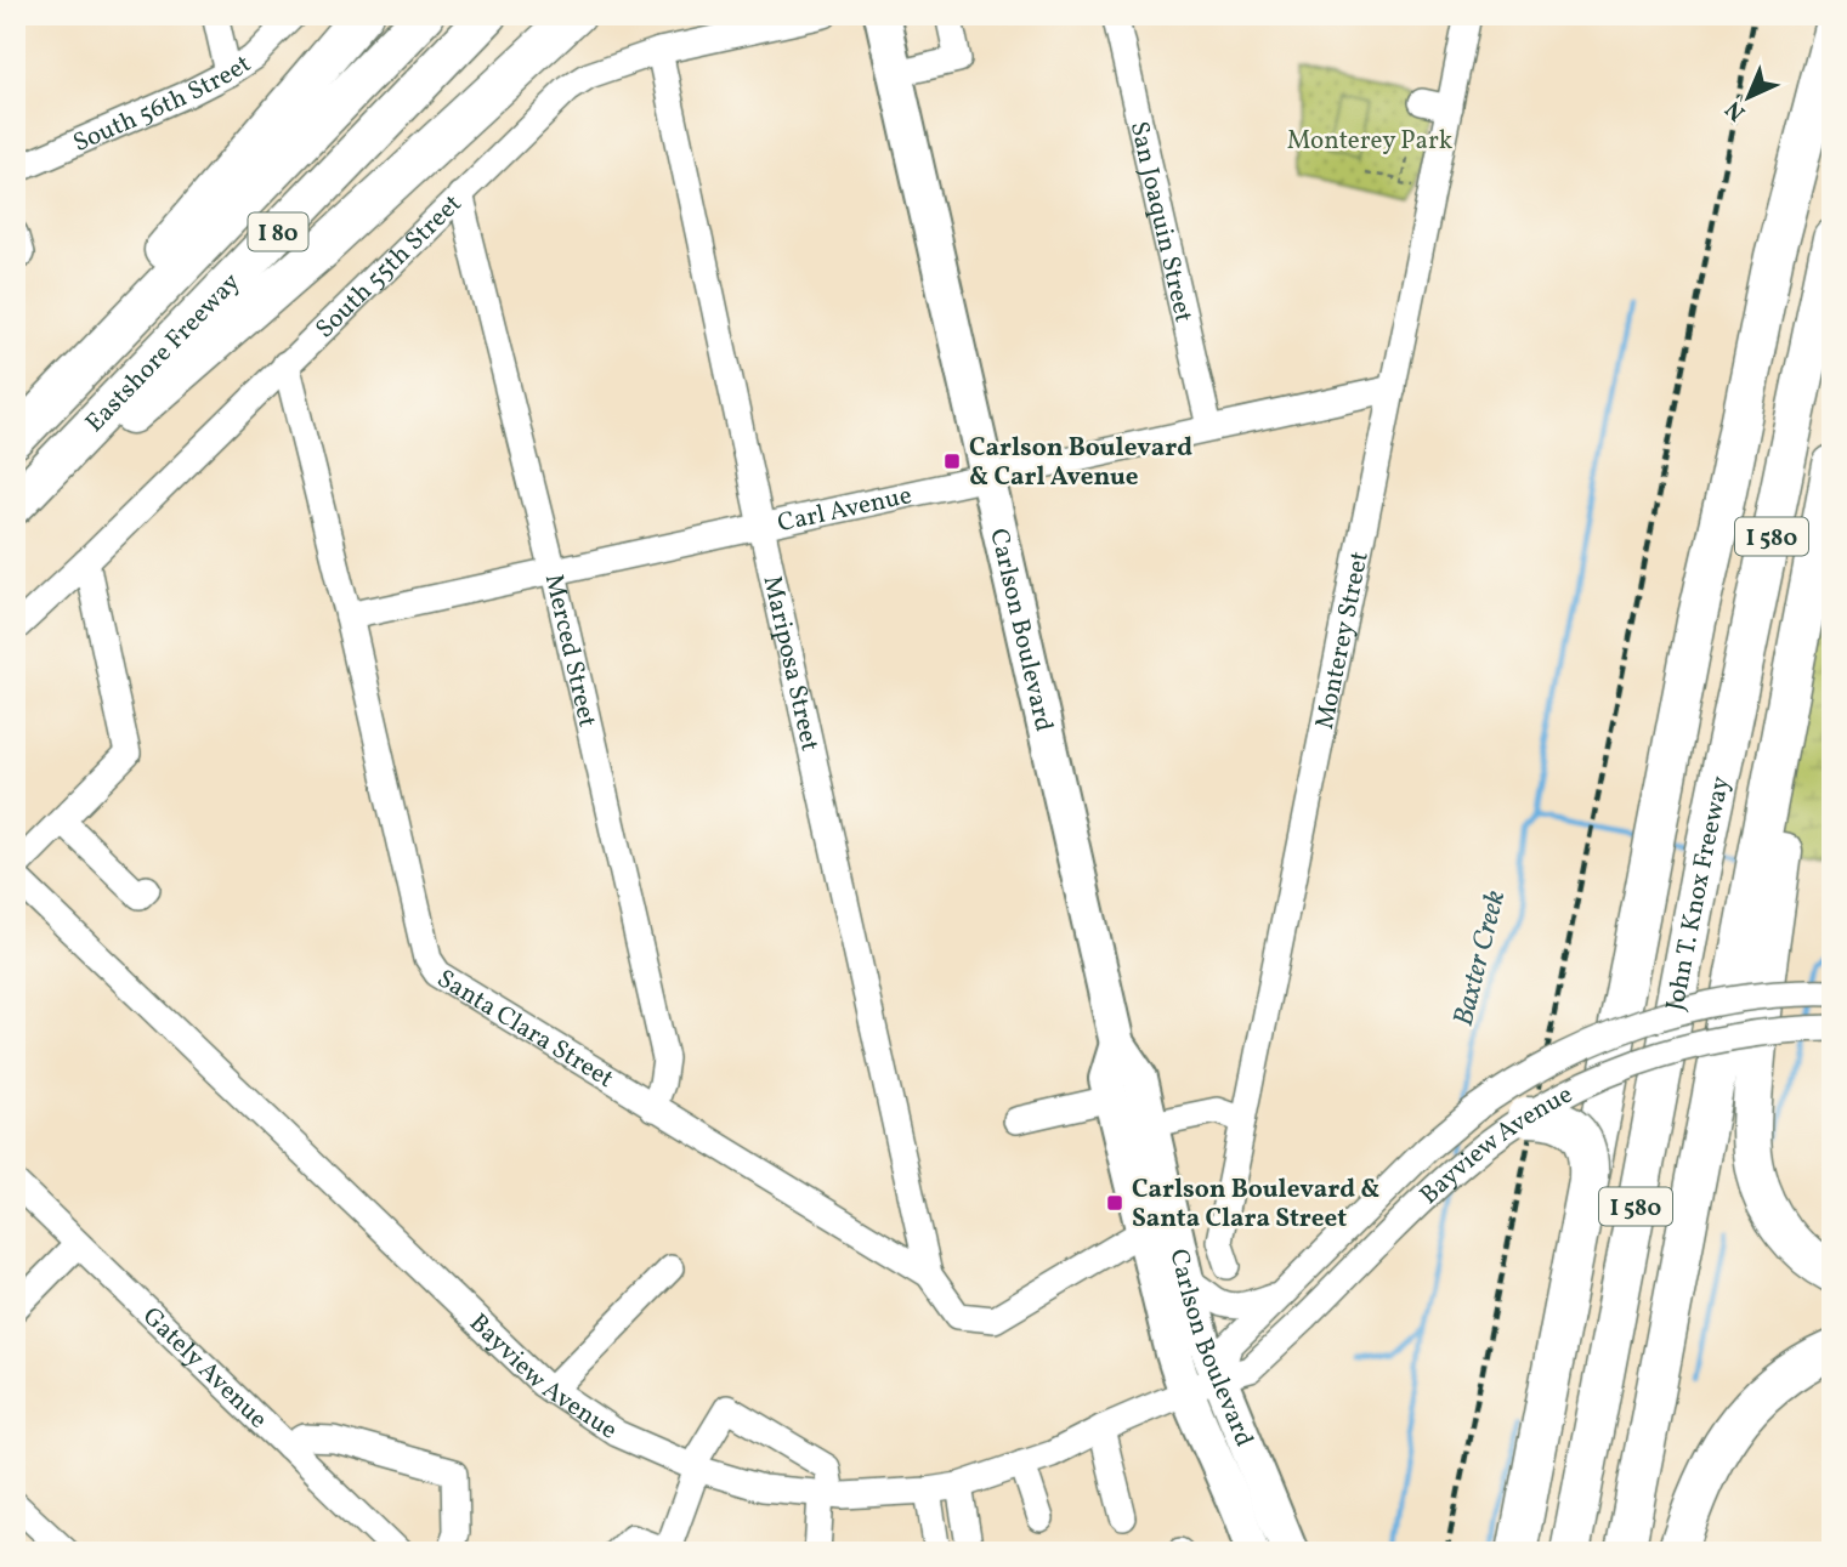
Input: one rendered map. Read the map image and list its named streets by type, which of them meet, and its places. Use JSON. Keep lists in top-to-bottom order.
{
  "streets": {
    "highway": [
      "I 80",
      "Eastshore Freeway",
      "I 580",
      "John T. Knox Freeway"
    ],
    "main road": ["Carlson Boulevard"],
    "street": [
      "South 56th Street",
      "San Joaquin Street",
      "South 55th Street",
      "Carl Avenue",
      "Monterey Street",
      "Merced Street",
      "Mariposa Street",
      "Santa Clara Street",
      "Bayview Avenue",
      "Gately Avenue"
    ]
  },
  "crossings": [
    ["San Joaquin Street", "Carl Avenue"],
    ["South 55th Street", "Merced Street"],
    ["South 55th Street", "Mariposa Street"],
    ["South 55th Street", "Santa Clara Street"],
    ["Carl Avenue", "Carlson Boulevard"],
    ["Carl Avenue", "Monterey Street"],
    ["Carl Avenue", "Merced Street"],
    ["Carl Avenue", "Mariposa Street"],
    ["Carl Avenue", "Santa Clara Street"],
    ["Carlson Boulevard", "Santa Clara Street"],
    ["Carlson Boulevard", "Bayview Avenue"],
    ["Merced Street", "Santa Clara Street"],
    ["Mariposa Street", "Santa Clara Street"]
  ],
  "water": ["Baxter Creek"],
  "parks": ["Monterey Park"],
  "places": {
    "transit": ["Carlson Boulevard & Carl Avenue", "Carlson Boulevard & Santa Clara Street"]
  },
  "north": "bottom left"
}
